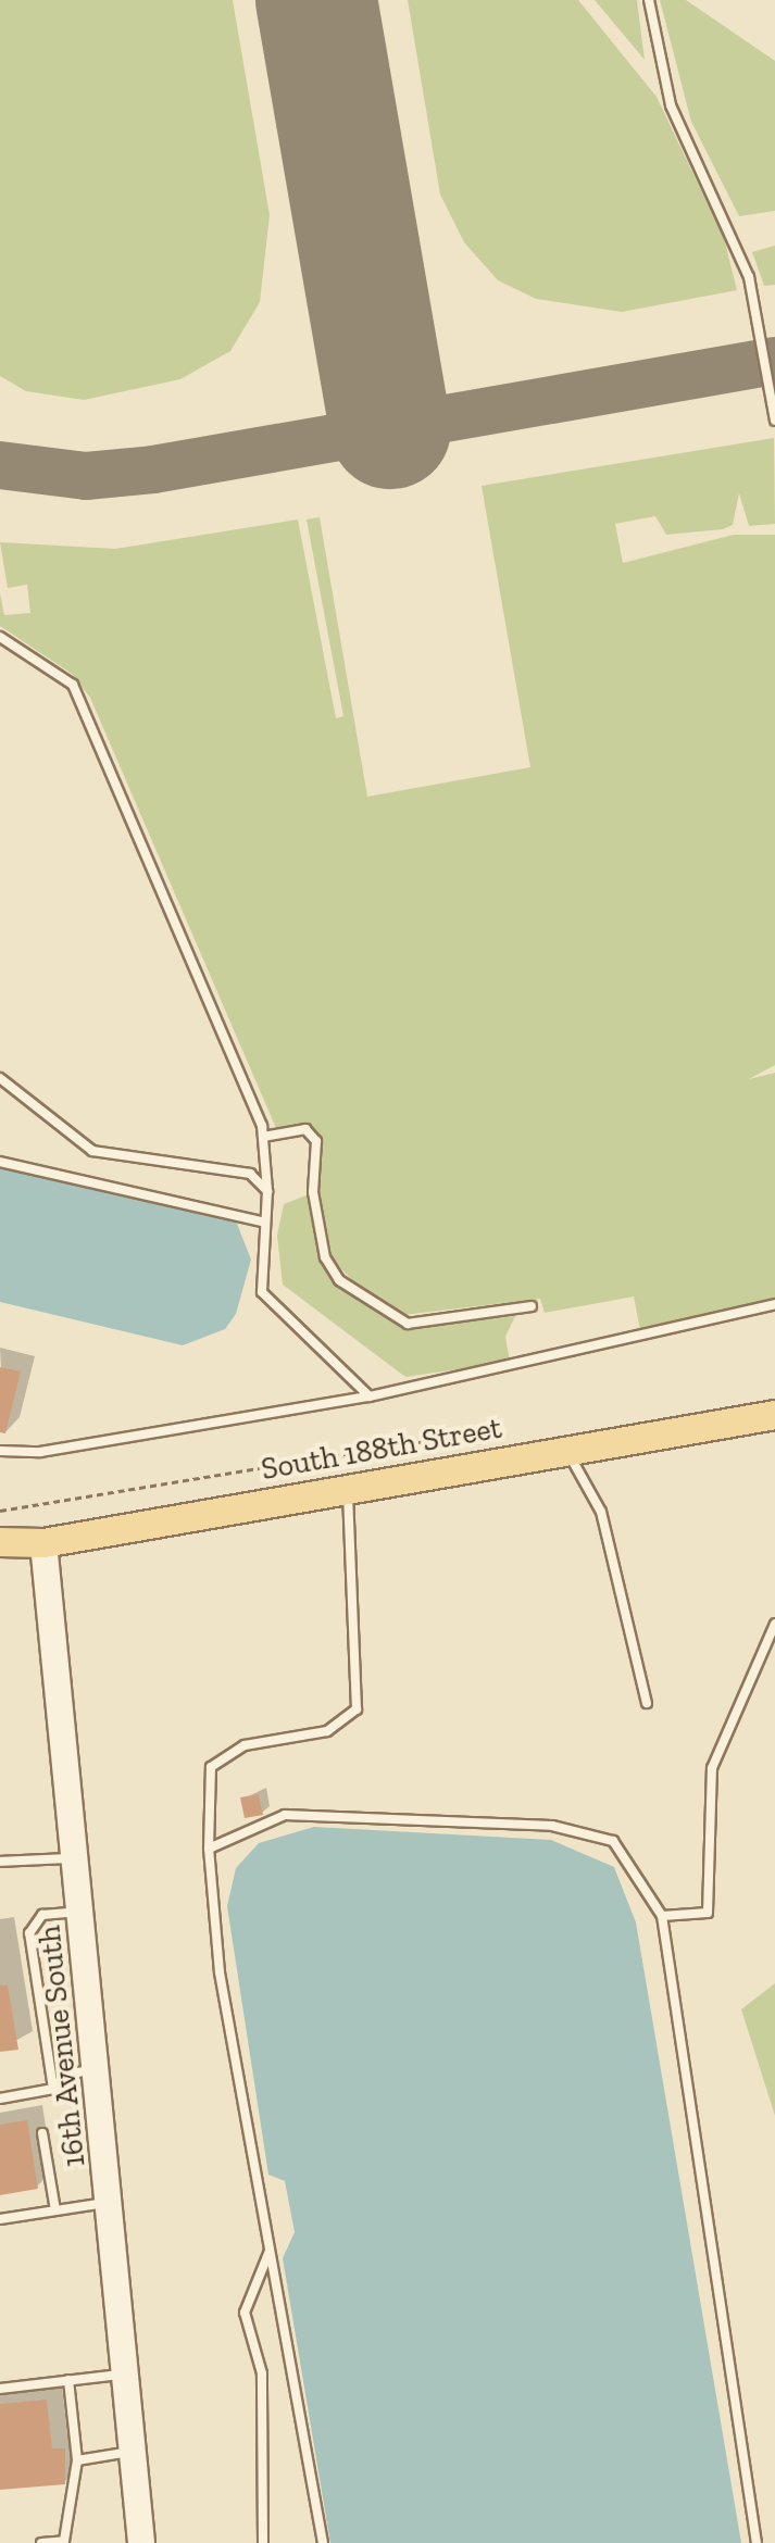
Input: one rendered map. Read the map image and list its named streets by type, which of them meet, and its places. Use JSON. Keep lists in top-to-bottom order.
{
  "streets": {
    "main road": ["South 188th Street"],
    "street": ["16th Avenue South"]
  },
  "crossings": [
    ["South 188th Street", "16th Avenue South"]
  ]
}
